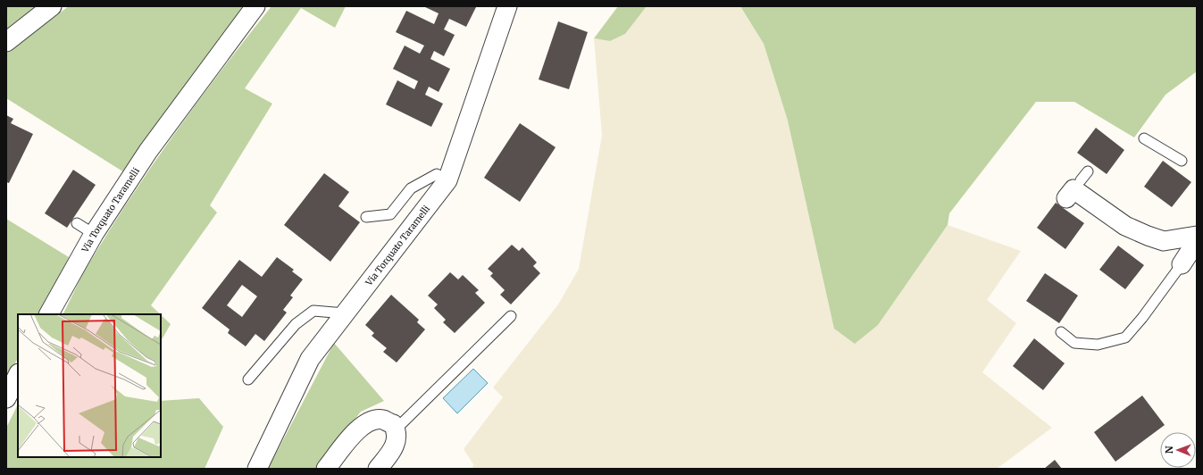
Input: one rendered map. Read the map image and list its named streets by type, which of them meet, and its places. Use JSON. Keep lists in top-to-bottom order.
{
  "streets": {
    "street": ["Via Torquato Taramelli"]
  },
  "north": "left"
}
